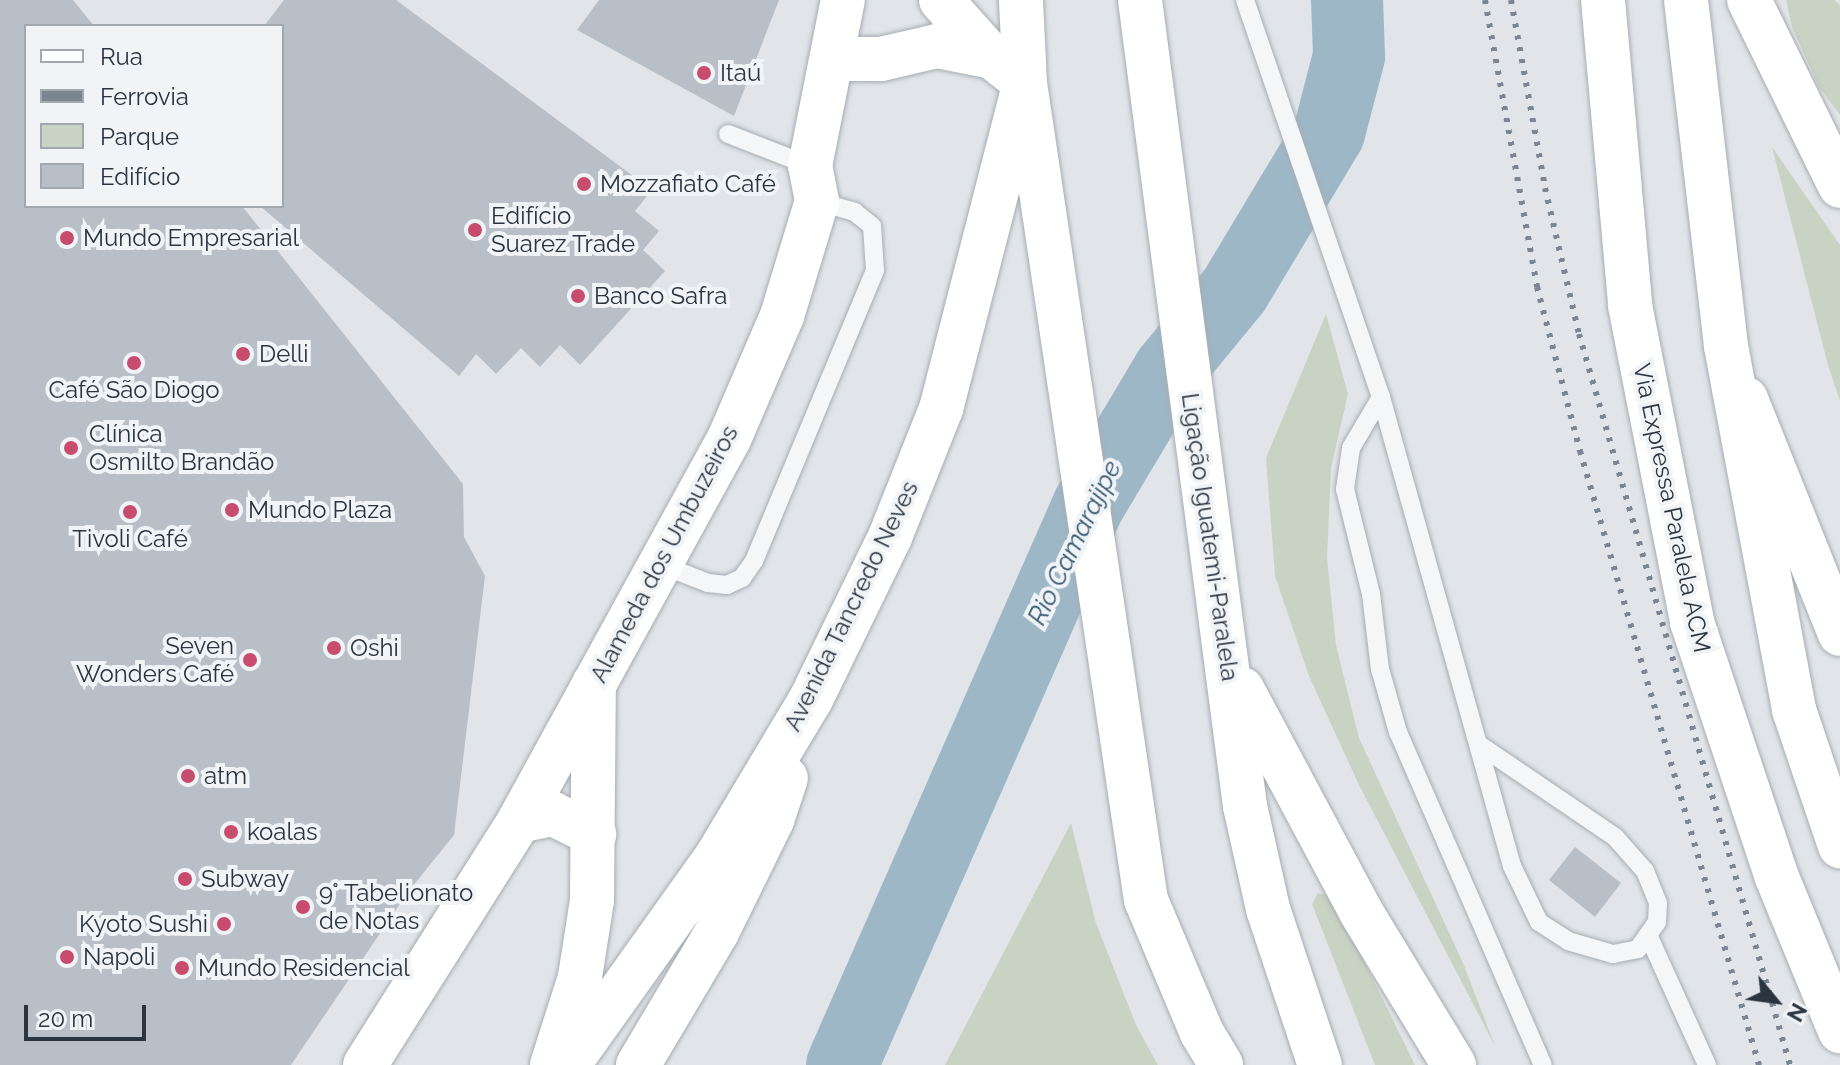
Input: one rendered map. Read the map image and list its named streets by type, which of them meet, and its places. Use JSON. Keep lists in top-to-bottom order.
{
  "streets": {
    "main road": [
      "Via Expressa Paralela ACM",
      "Ligação Iguatemi-Paralela",
      "Alameda dos Umbuzeiros",
      "Avenida Tancredo Neves"
    ]
  },
  "water": ["Rio Camarajipe"],
  "places": [
    "Itaú",
    "Mozzafiato Café",
    "Edifício Suarez Trade",
    "Mundo Empresarial",
    "Banco Safra",
    "Delli",
    "Café São Diogo",
    "Clínica Osmilto Brandão",
    "Mundo Plaza",
    "Tivoli Café",
    "Oshi",
    "Seven Wonders Café",
    "atm",
    "koalas",
    "Subway",
    "9° Tabelionato de Notas",
    "Kyoto Sushi",
    "Napoli",
    "Mundo Residencial"
  ],
  "legend": [
    "Rua",
    "Ferrovia",
    "Parque",
    "Edifício"
  ],
  "scale_bar": "20 m",
  "north": "bottom right"
}
